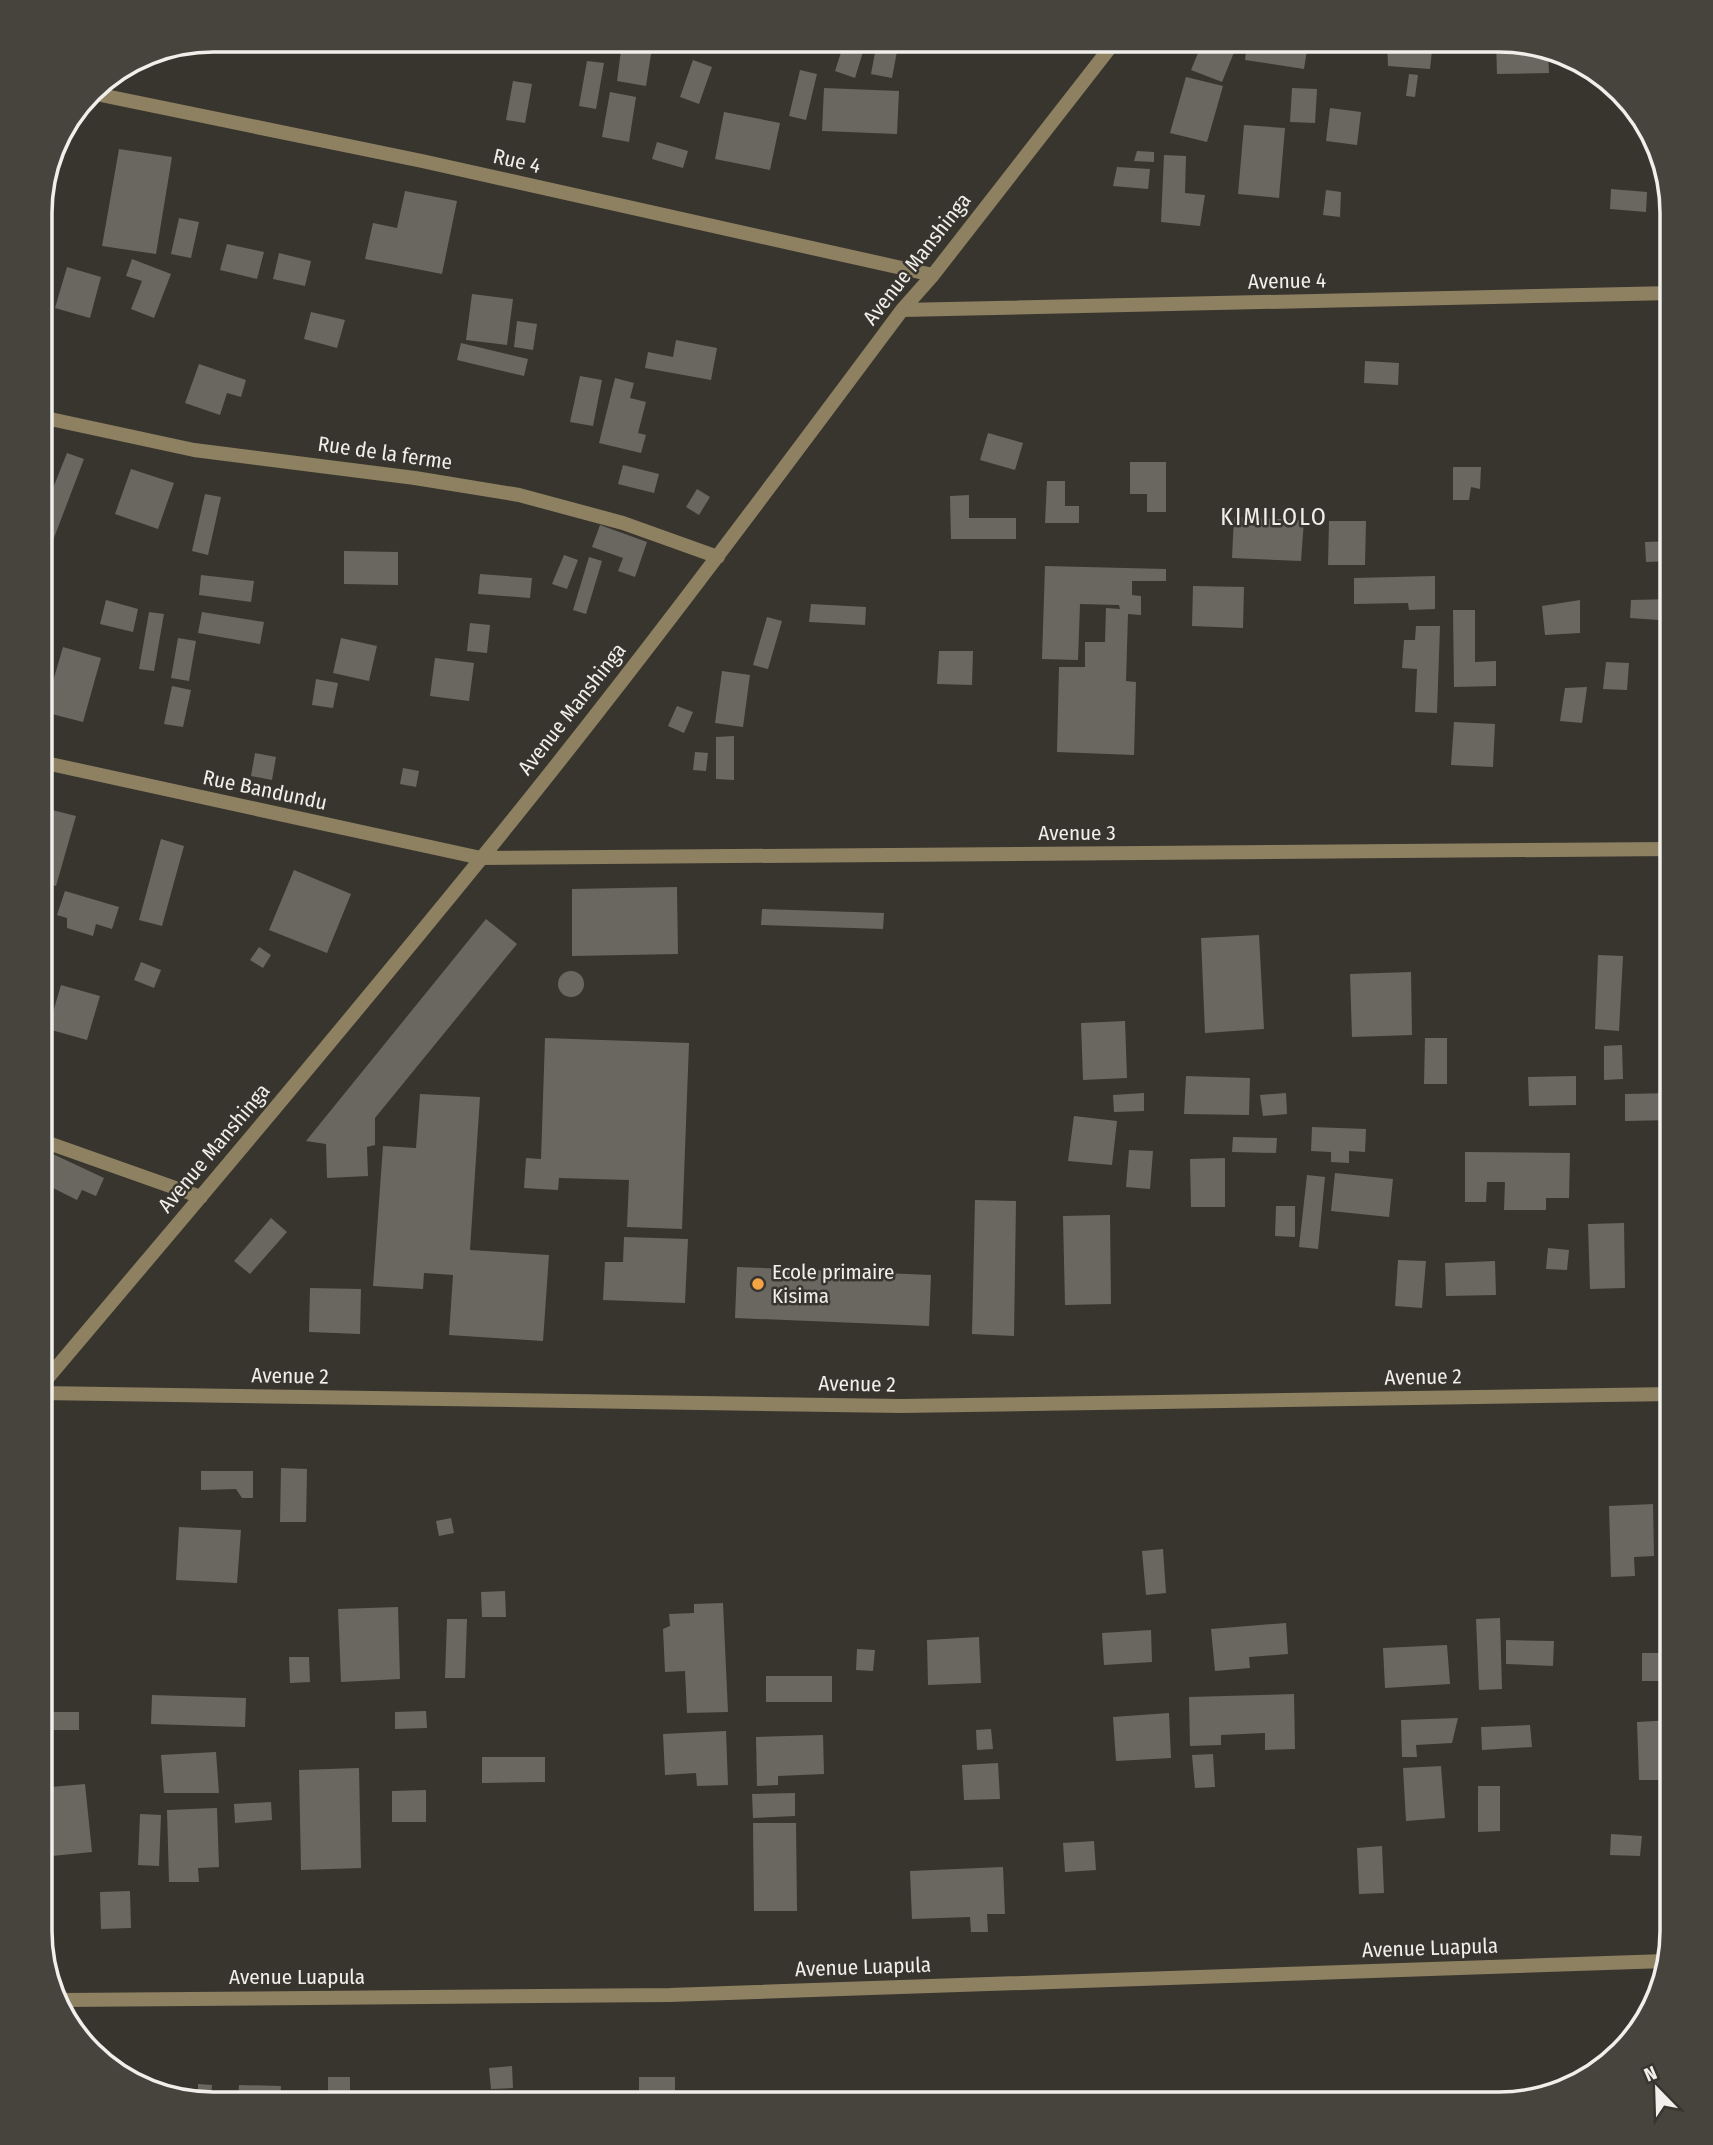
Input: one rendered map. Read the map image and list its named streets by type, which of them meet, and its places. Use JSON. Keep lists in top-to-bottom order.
{
  "streets": {
    "street": [
      "Rue 4",
      "Avenue Manshinga",
      "Avenue 4",
      "Rue de la ferme",
      "Rue Bandundu",
      "Avenue 3",
      "Avenue 2",
      "Avenue Luapula"
    ]
  },
  "crossings": [
    ["Rue 4", "Avenue Manshinga"],
    ["Avenue Manshinga", "Avenue 4"],
    ["Avenue Manshinga", "Rue de la ferme"],
    ["Avenue Manshinga", "Rue Bandundu"],
    ["Avenue Manshinga", "Avenue 3"],
    ["Rue Bandundu", "Avenue 3"]
  ],
  "districts": ["KIMILOLO"],
  "places": ["Ecole primaire Kisima"],
  "north": "top left"
}
